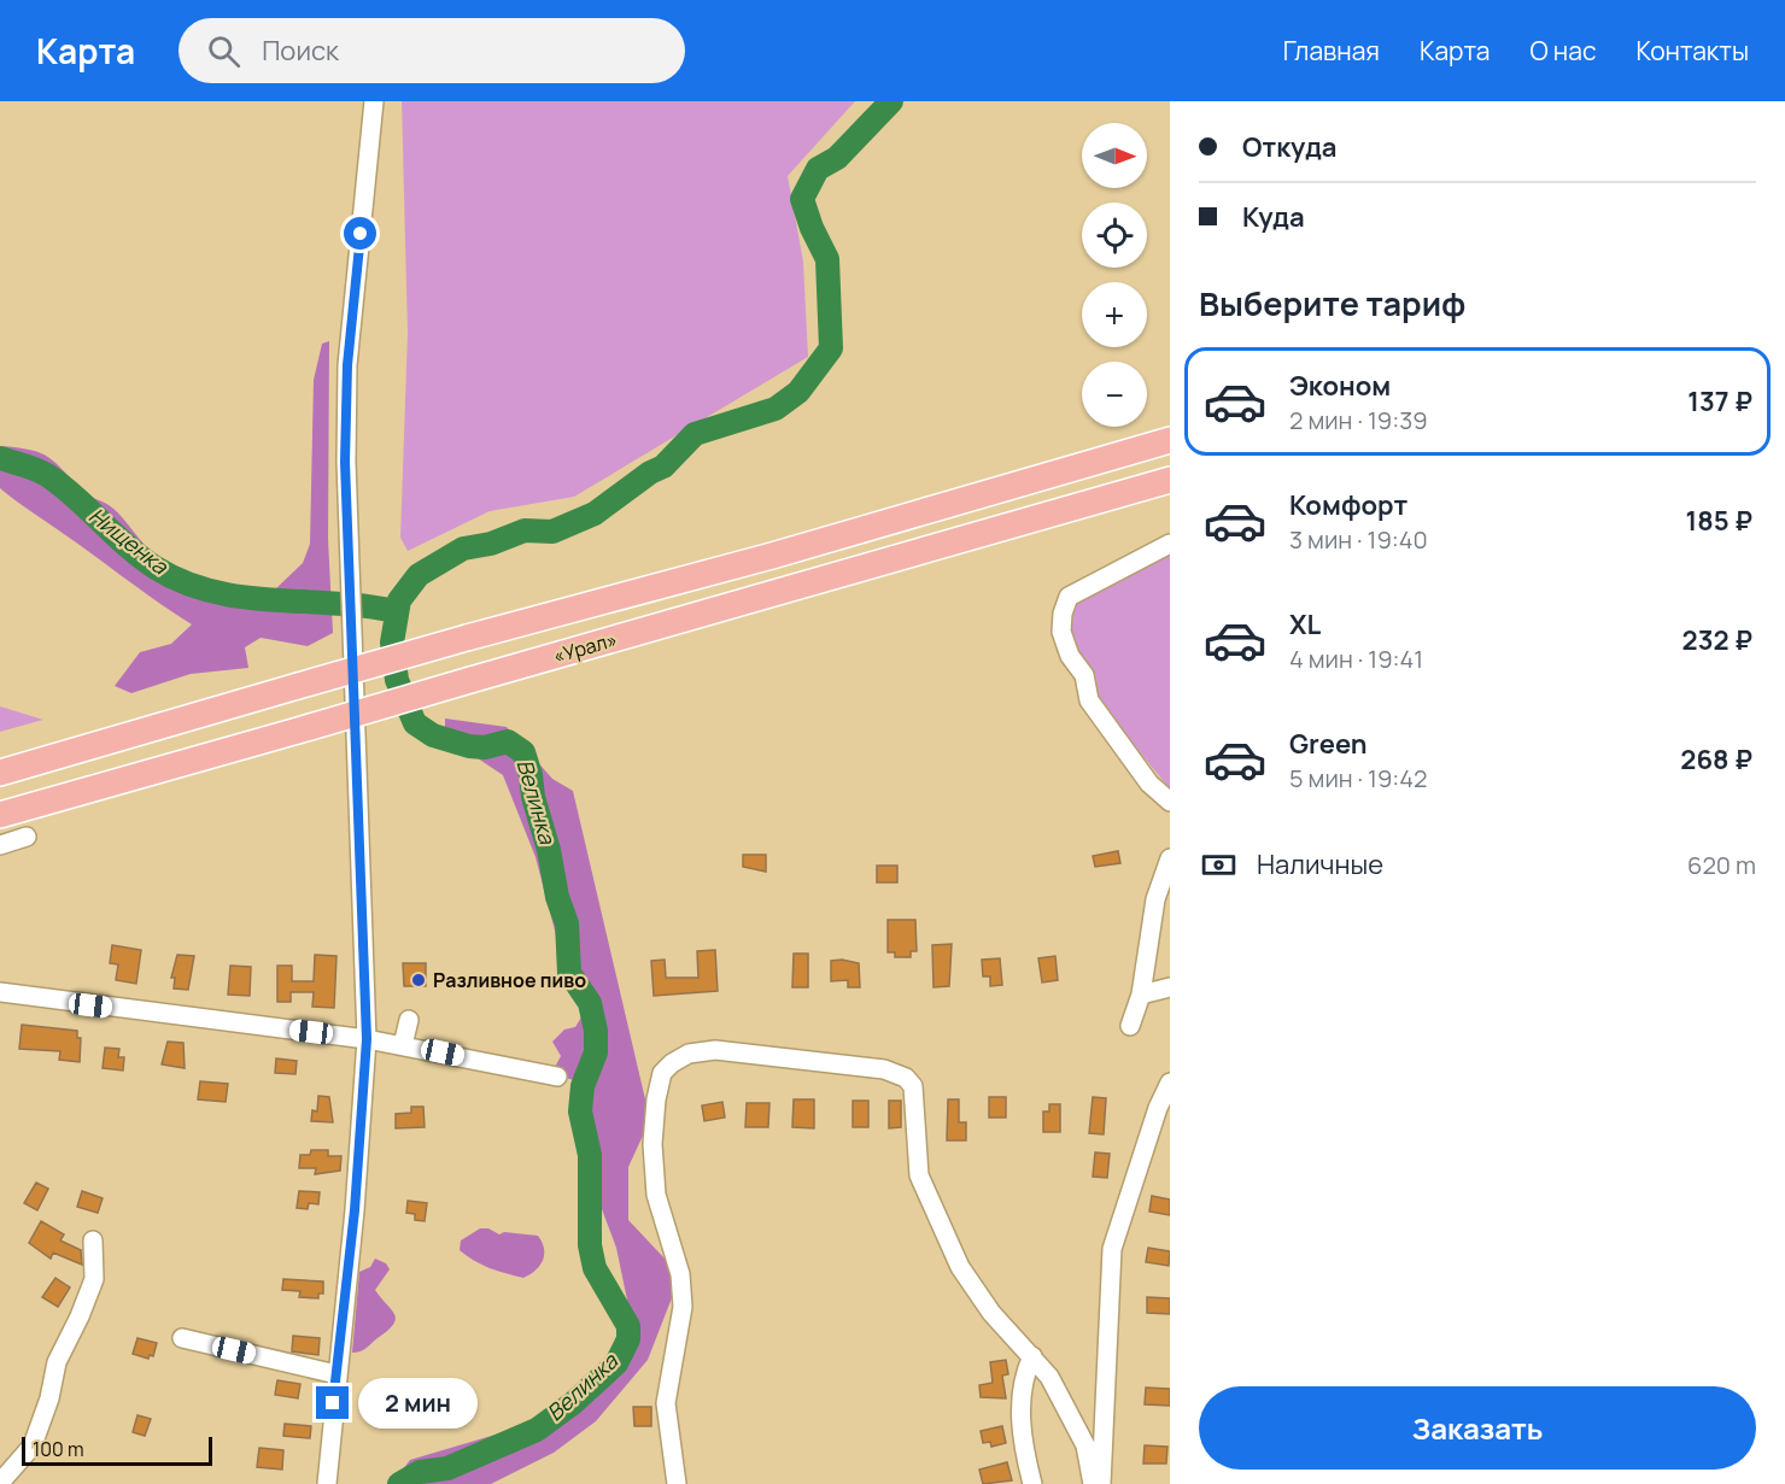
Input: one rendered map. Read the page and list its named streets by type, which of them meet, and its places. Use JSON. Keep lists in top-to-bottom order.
{
  "streets": {
    "highway": ["«Урал»"]
  },
  "water": ["Нищенка", "Велинка"],
  "places": ["Разливное пиво"],
  "scale_bar": "100 m",
  "north": "right",
  "page": {
    "header": "Карта",
    "search": "Поиск",
    "nav": [
      "Главная",
      "Карта",
      "О нас",
      "Контакты"
    ],
    "banner": ["Откуда", "Куда"],
    "map_buttons": ["+", "−"],
    "heading": "Выберите тариф",
    "list": [
      {
        "name": "Эконом",
        "note": "2 мин · 19:39",
        "value": "137 ₽"
      },
      {
        "name": "Комфорт",
        "note": "3 мин · 19:40",
        "value": "185 ₽"
      },
      {
        "name": "XL",
        "note": "4 мин · 19:41",
        "value": "232 ₽"
      },
      {
        "name": "Green",
        "note": "5 мин · 19:42",
        "value": "268 ₽"
      }
    ],
    "pay": ["Наличные", "620 m"],
    "buttons": "Заказать",
    "bubble": "2 мин",
    "scale": "100 m"
  }
}
